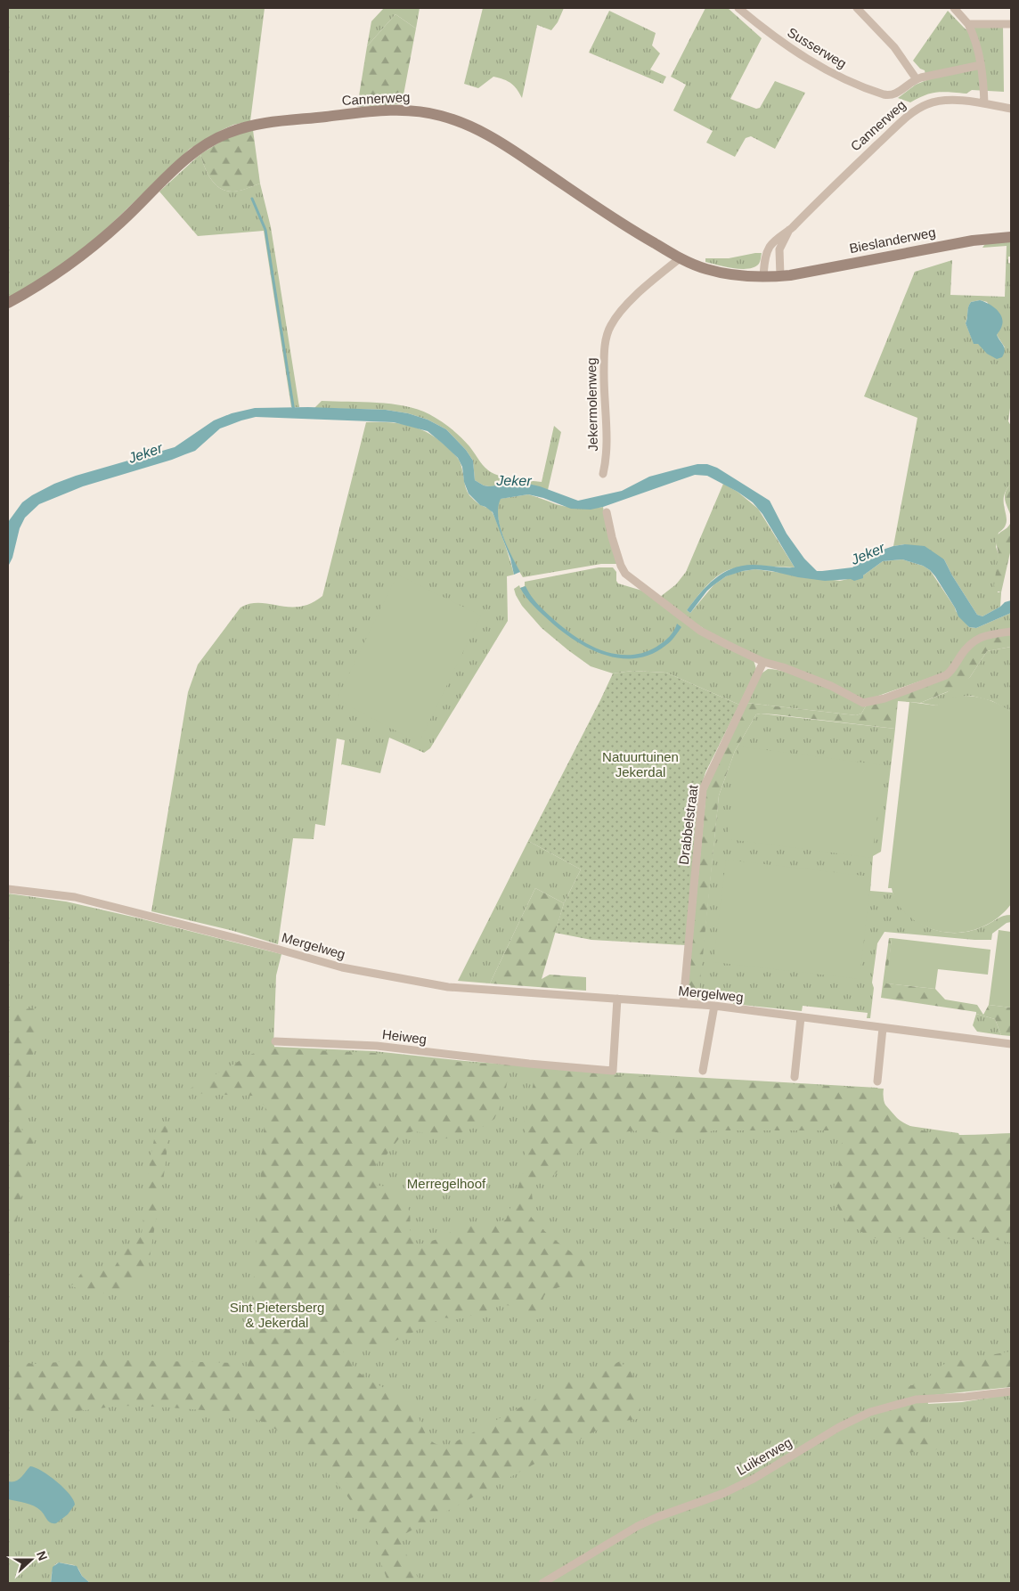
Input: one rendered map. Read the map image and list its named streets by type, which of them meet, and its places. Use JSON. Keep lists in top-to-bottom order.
{
  "streets": {
    "main road": ["Cannerweg", "Bieslanderweg"],
    "street": [
      "Susserweg",
      "Jekermolenweg",
      "Drabbelstraat",
      "Mergelweg",
      "Heiweg",
      "Luikerweg"
    ]
  },
  "crossings": [
    ["Susserweg", "Cannerweg"],
    ["Cannerweg", "Bieslanderweg"],
    ["Cannerweg", "Jekermolenweg"],
    ["Drabbelstraat", "Mergelweg"],
    ["Mergelweg", "Heiweg"]
  ],
  "water": ["Jeker"],
  "parks": ["Natuurtuinen Jekerdal", "Merregelhoof", "Sint Pietersberg & Jekerdal"],
  "north": "right"
}
